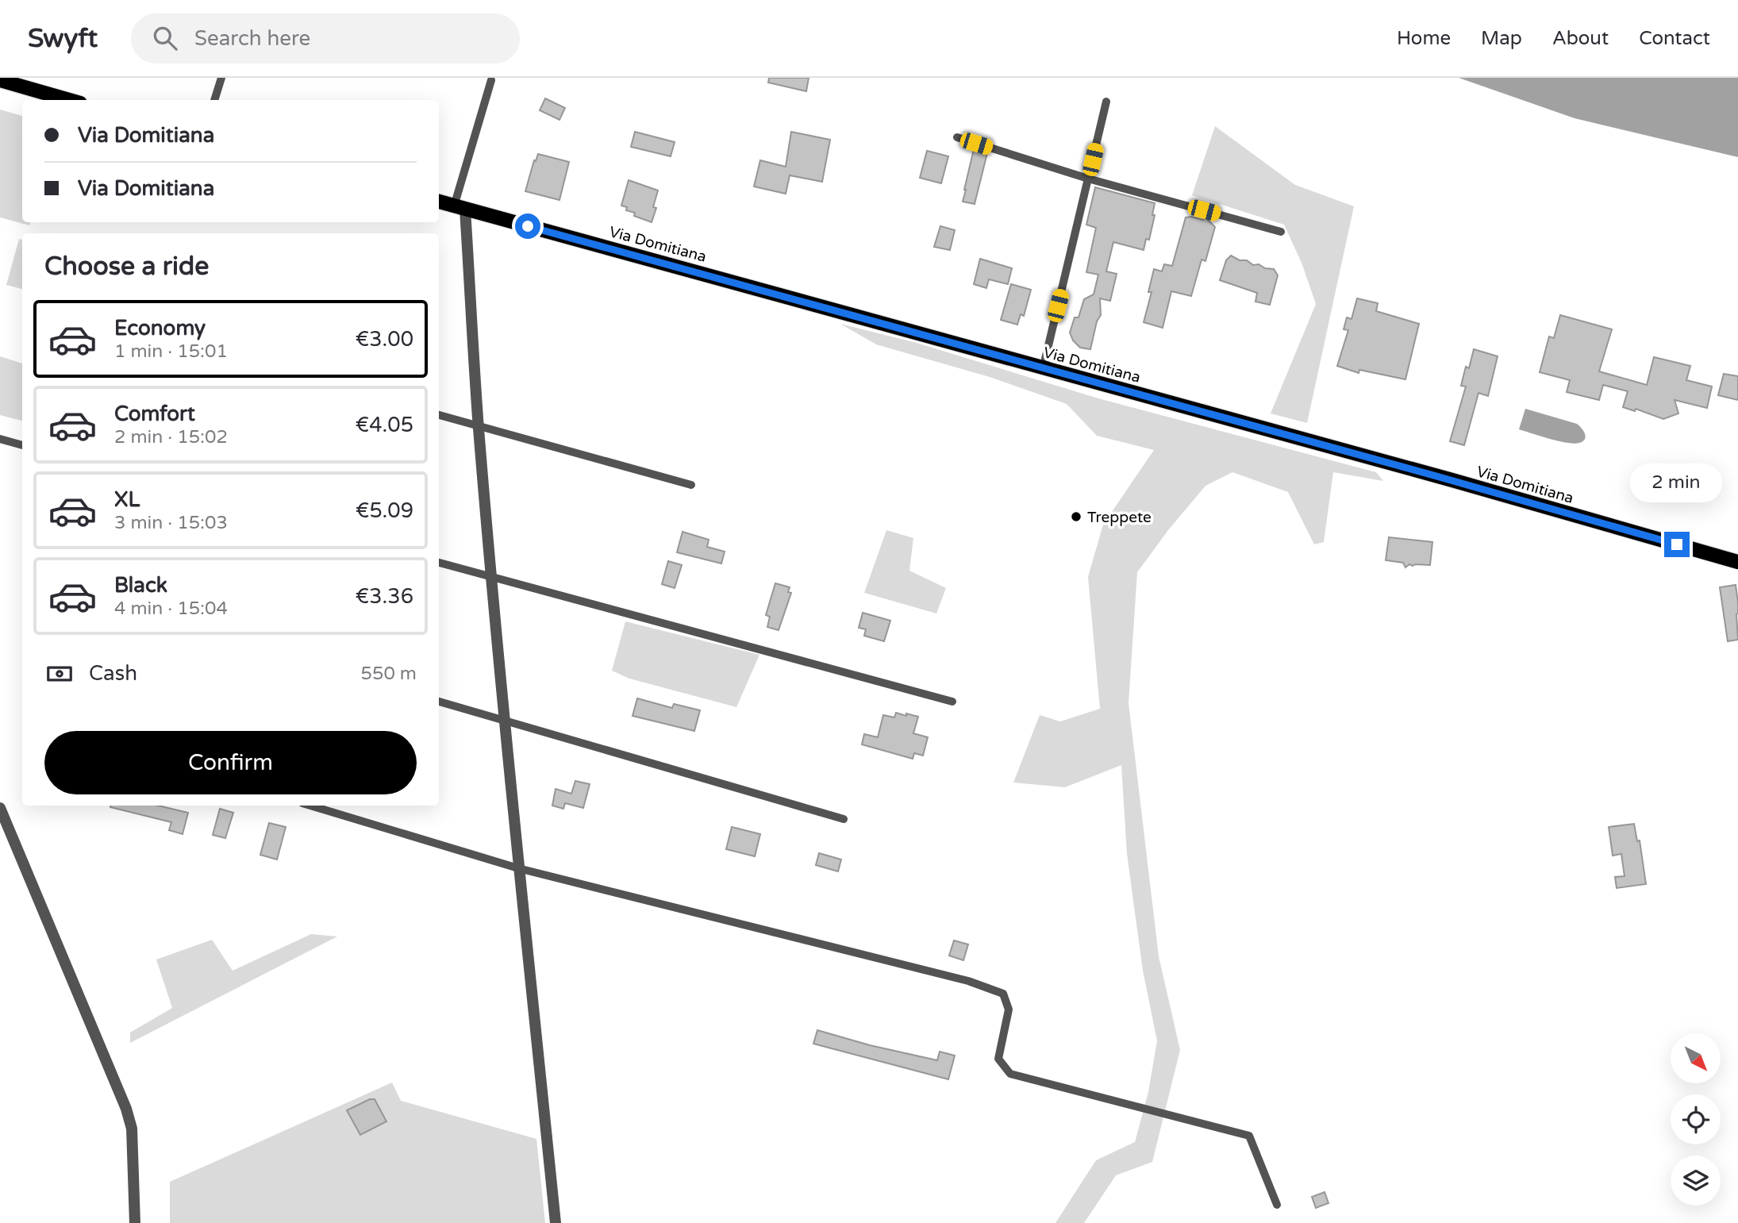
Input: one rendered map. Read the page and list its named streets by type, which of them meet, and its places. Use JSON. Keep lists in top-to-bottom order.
{
  "streets": {
    "main road": ["Via Domitiana"]
  },
  "places": ["Treppete"],
  "north": "bottom right",
  "page": {
    "header": "Swyft",
    "search": "Search here",
    "nav": [
      "Home",
      "Map",
      "About",
      "Contact"
    ],
    "banner": ["Via Domitiana", "Via Domitiana"],
    "heading": "Choose a ride",
    "list": [
      {
        "name": "Economy",
        "note": "1 min · 15:01",
        "value": "€3.00"
      },
      {
        "name": "Comfort",
        "note": "2 min · 15:02",
        "value": "€4.05"
      },
      {
        "name": "XL",
        "note": "3 min · 15:03",
        "value": "€5.09"
      },
      {
        "name": "Black",
        "note": "4 min · 15:04",
        "value": "€3.36"
      }
    ],
    "bubble": "2 min",
    "pay": ["Cash", "550 m"],
    "buttons": "Confirm"
  }
}
